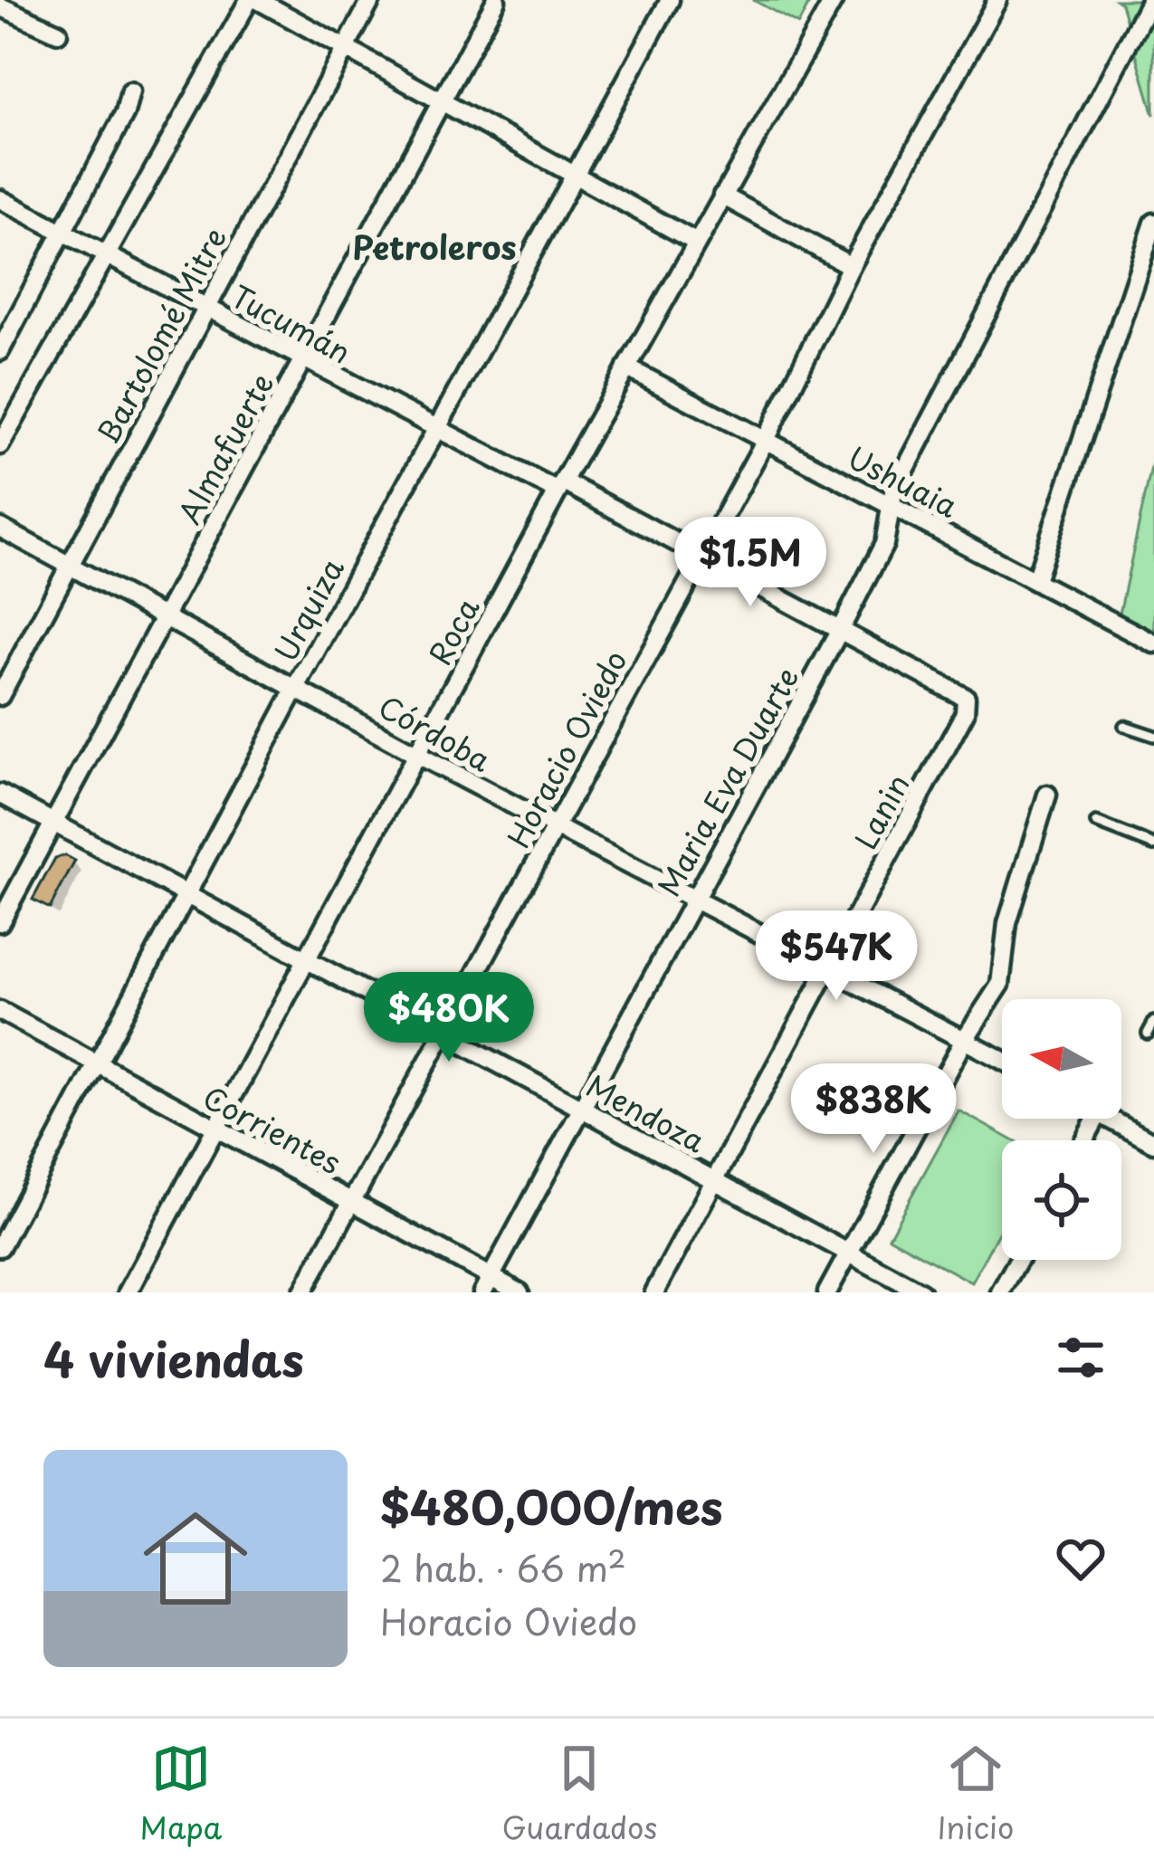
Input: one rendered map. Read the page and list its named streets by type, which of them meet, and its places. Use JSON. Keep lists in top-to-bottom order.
{
  "streets": {
    "street": [
      "Tucumán",
      "Bartolomé Mitre",
      "Almafuerte",
      "Ushuaia",
      "Urquiza",
      "Roca",
      "Córdoba",
      "Horacio Oviedo",
      "Maria Eva Duarte",
      "Lanin",
      "Mendoza",
      "Corrientes"
    ]
  },
  "crossings": [
    ["Tucumán", "Bartolomé Mitre"],
    ["Tucumán", "Almafuerte"],
    ["Tucumán", "Urquiza"],
    ["Tucumán", "Roca"],
    ["Tucumán", "Horacio Oviedo"],
    ["Tucumán", "Maria Eva Duarte"],
    ["Tucumán", "Lanin"],
    ["Bartolomé Mitre", "Córdoba"],
    ["Almafuerte", "Córdoba"],
    ["Almafuerte", "Mendoza"],
    ["Ushuaia", "Roca"],
    ["Ushuaia", "Horacio Oviedo"],
    ["Ushuaia", "Maria Eva Duarte"],
    ["Urquiza", "Córdoba"],
    ["Urquiza", "Mendoza"],
    ["Urquiza", "Corrientes"],
    ["Roca", "Córdoba"],
    ["Roca", "Mendoza"],
    ["Roca", "Corrientes"],
    ["Córdoba", "Horacio Oviedo"],
    ["Córdoba", "Maria Eva Duarte"],
    ["Córdoba", "Lanin"],
    ["Horacio Oviedo", "Mendoza"],
    ["Horacio Oviedo", "Corrientes"],
    ["Maria Eva Duarte", "Mendoza"],
    ["Maria Eva Duarte", "Corrientes"],
    ["Lanin", "Mendoza"]
  ],
  "districts": ["Petroleros"],
  "north": "left",
  "page": {
    "price": [
      "$1.5M",
      "$547K",
      "$480K",
      "$838K"
    ],
    "heading": "4 viviendas",
    "list": [
      {
        "name": "$480,000/mes",
        "note": "2 hab. · 66 m² · Horacio Oviedo"
      }
    ],
    "tabs": ["Mapa", "Guardados", "Inicio"]
  }
}
